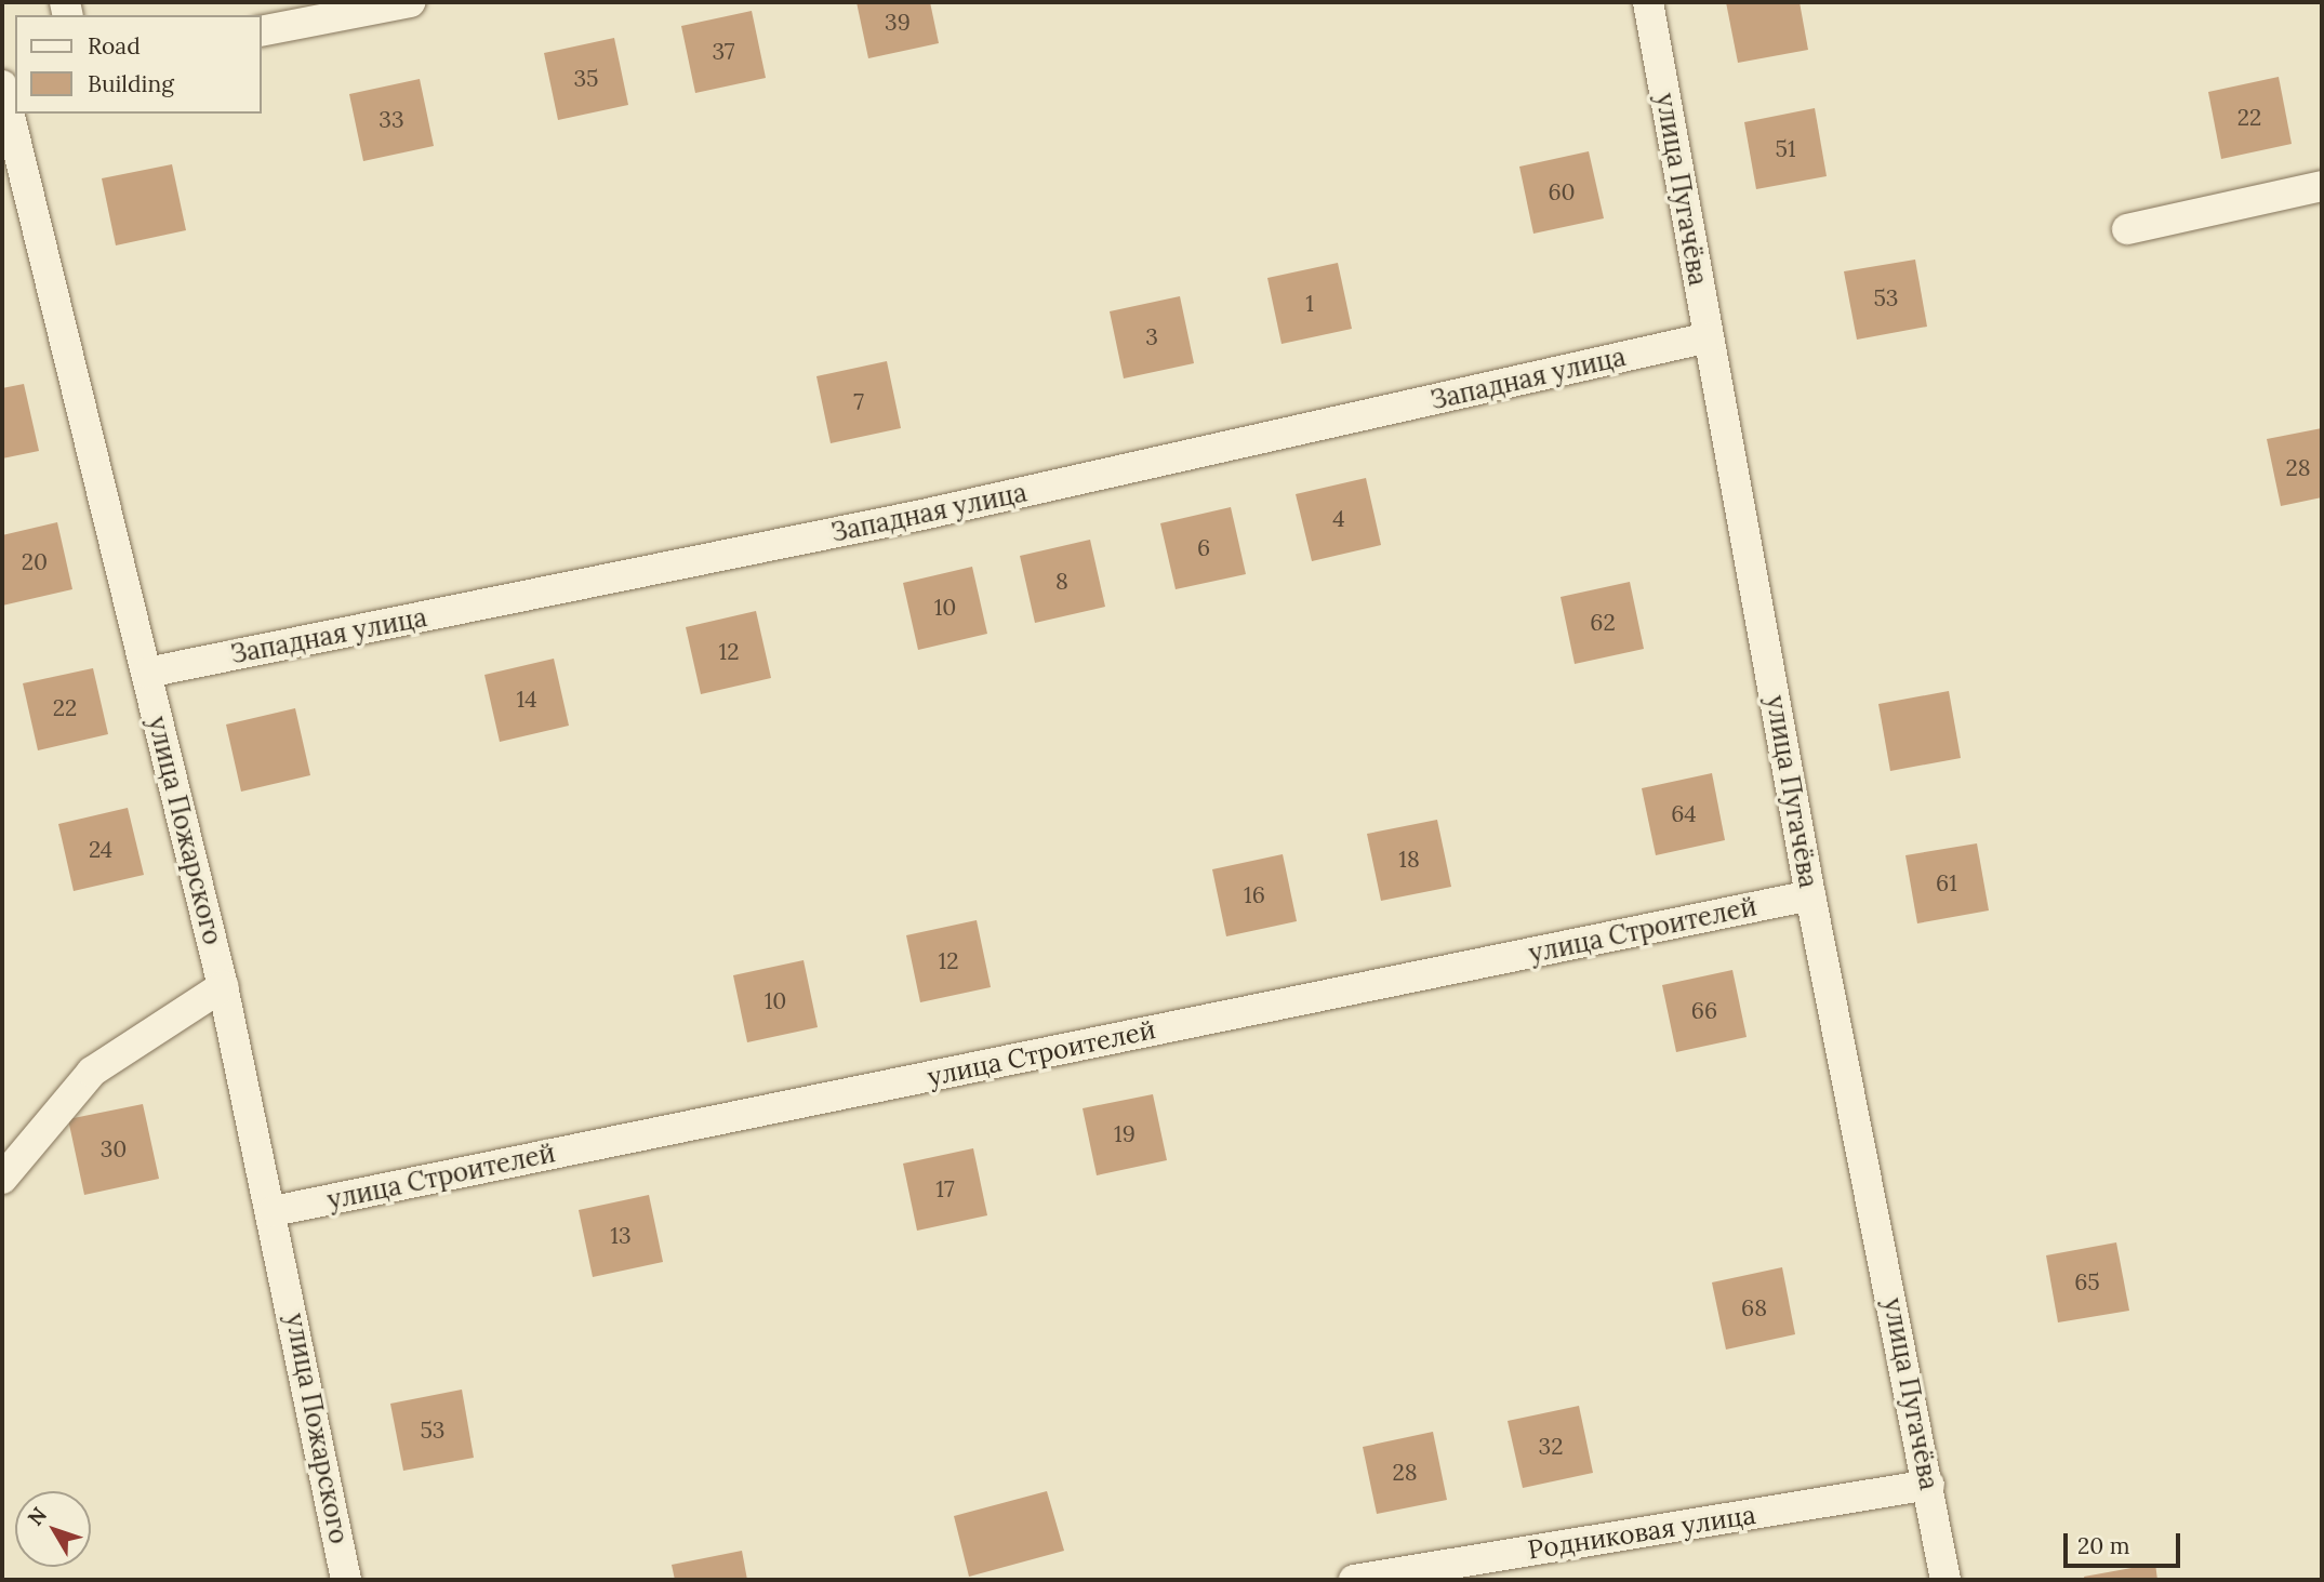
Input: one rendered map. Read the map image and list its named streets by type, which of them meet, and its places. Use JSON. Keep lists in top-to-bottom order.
{
  "streets": {
    "street": [
      "улица Пугачёва",
      "Западная улица",
      "улица Пожарского",
      "улица Строителей",
      "Родниковая улица"
    ]
  },
  "crossings": [
    ["улица Пугачёва", "Западная улица"],
    ["улица Пугачёва", "улица Строителей"],
    ["улица Пугачёва", "Родниковая улица"],
    ["Западная улица", "улица Пожарского"],
    ["улица Пожарского", "улица Строителей"]
  ],
  "house_numbers": [
    "39",
    "37",
    "35",
    "22",
    "33",
    "51",
    "60",
    "53",
    "1",
    "3",
    "7",
    "28",
    "4",
    "6",
    "20",
    "8",
    "10",
    "62",
    "12",
    "14",
    "22",
    "64",
    "24",
    "18",
    "61",
    "16",
    "12",
    "10",
    "66",
    "19",
    "30",
    "17",
    "13",
    "65",
    "68",
    "53",
    "32",
    "28"
  ],
  "legend": ["Road", "Building"],
  "scale_bar": "20 m",
  "north": "top left"
}
